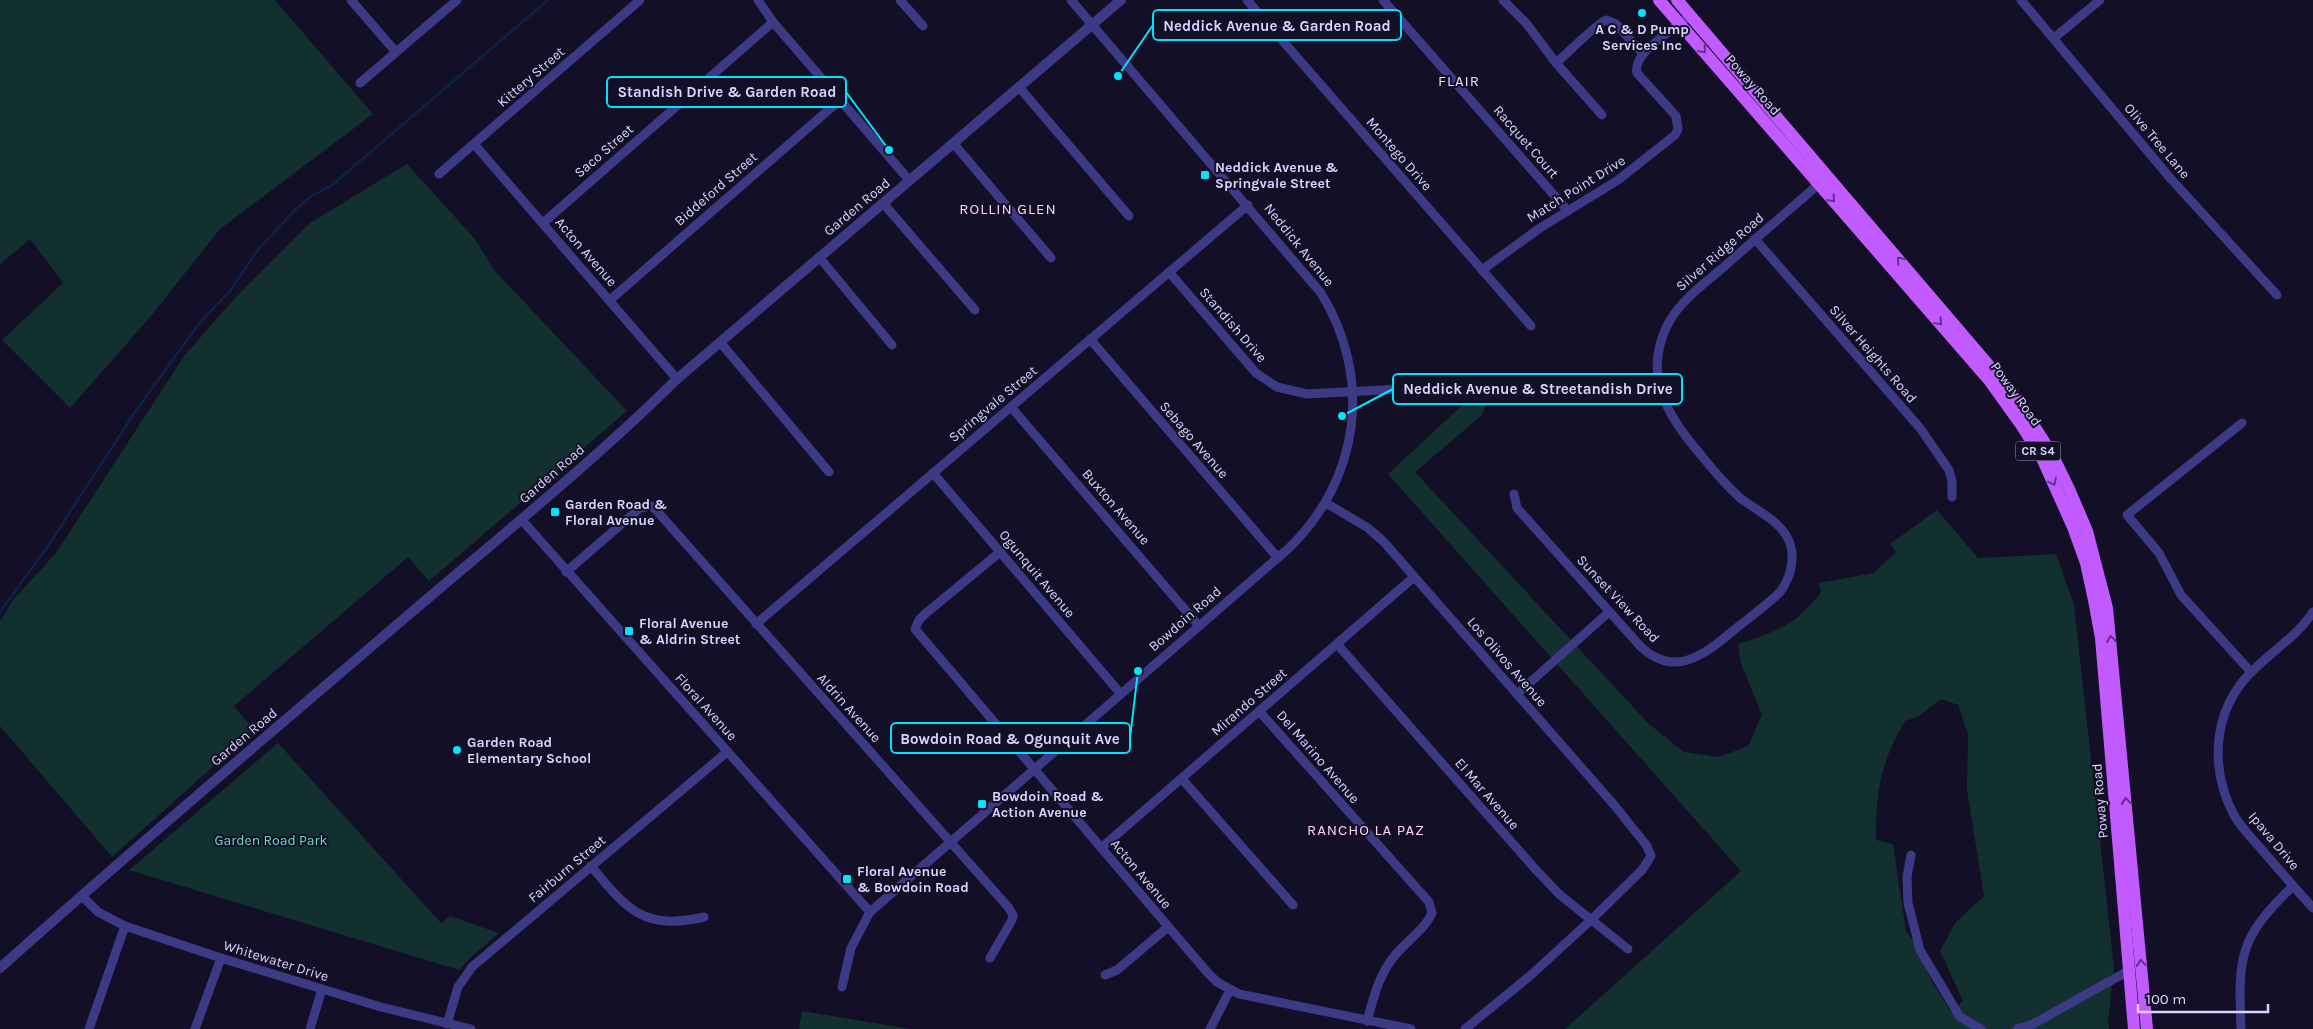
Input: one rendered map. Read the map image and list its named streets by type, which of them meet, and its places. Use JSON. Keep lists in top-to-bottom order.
{
  "streets": {
    "main road": ["Poway Road", "CR S4"],
    "street": [
      "Kittery Street",
      "Olive Tree Lane",
      "Racquet Court",
      "Saco Street",
      "Montego Drive",
      "Biddeford Street",
      "Match Point Drive",
      "Garden Road",
      "Neddick Avenue",
      "Acton Avenue",
      "Silver Ridge Road",
      "Standish Drive",
      "Silver Heights Road",
      "Springvale Street",
      "Sebago Avenue",
      "Buxton Avenue",
      "Ogunquit Avenue",
      "Sunset View Road",
      "Bowdoin Road",
      "Los Olivos Avenue",
      "Mirando Street",
      "Floral Avenue",
      "Aldrin Avenue",
      "Del Marino Avenue",
      "El Mar Avenue",
      "Ipava Drive",
      "Fairburn Street",
      "Whitewater Drive"
    ]
  },
  "crossings": [
    ["Kittery Street", "Acton Avenue"],
    ["Poway Road", "Silver Ridge Road"],
    ["Racquet Court", "Match Point Drive"],
    ["Saco Street", "Acton Avenue"],
    ["Montego Drive", "Match Point Drive"],
    ["Biddeford Street", "Acton Avenue"],
    ["Garden Road", "Neddick Avenue"],
    ["Garden Road", "Acton Avenue"],
    ["Garden Road", "Floral Avenue"],
    ["Garden Road", "Whitewater Drive"],
    ["Neddick Avenue", "Standish Drive"],
    ["Neddick Avenue", "Springvale Street"],
    ["Neddick Avenue", "Bowdoin Road"],
    ["Acton Avenue", "Ogunquit Avenue"],
    ["Acton Avenue", "Bowdoin Road"],
    ["Acton Avenue", "Mirando Street"],
    ["Acton Avenue", "Del Marino Avenue"],
    ["Silver Ridge Road", "Silver Heights Road"],
    ["Silver Ridge Road", "Sunset View Road"],
    ["Standish Drive", "Springvale Street"],
    ["Standish Drive", "Bowdoin Road"],
    ["Springvale Street", "Sebago Avenue"],
    ["Springvale Street", "Buxton Avenue"],
    ["Springvale Street", "Ogunquit Avenue"],
    ["Springvale Street", "Aldrin Avenue"],
    ["Sebago Avenue", "Bowdoin Road"],
    ["Buxton Avenue", "Bowdoin Road"],
    ["Ogunquit Avenue", "Bowdoin Road"],
    ["Bowdoin Road", "Los Olivos Avenue"],
    ["Bowdoin Road", "Floral Avenue"],
    ["Bowdoin Road", "Aldrin Avenue"],
    ["Los Olivos Avenue", "Mirando Street"],
    ["Los Olivos Avenue", "El Mar Avenue"],
    ["Mirando Street", "Del Marino Avenue"],
    ["Mirando Street", "El Mar Avenue"],
    ["Floral Avenue", "Aldrin Avenue"],
    ["Floral Avenue", "Fairburn Street"],
    ["Fairburn Street", "Whitewater Drive"]
  ],
  "districts": ["FLAIR", "ROLLIN GLEN", "RANCHO LA PAZ"],
  "parks": ["Garden Road Park"],
  "places": {
    "other": [
      "A C & D Pump Services Inc",
      "Neddick Avenue & Garden Road",
      "Standish Drive & Garden Road",
      "Neddick Avenue & Streetandish Drive",
      "Bowdoin Road & Ogunquit Ave",
      "Garden Road Elementary School"
    ],
    "transit": [
      "Neddick Avenue & Springvale Street",
      "Garden Road & Floral Avenue",
      "Floral Avenue & Aldrin Street",
      "Bowdoin Road & Action Avenue",
      "Floral Avenue & Bowdoin Road"
    ]
  },
  "scale_bar": "100 m"
}
